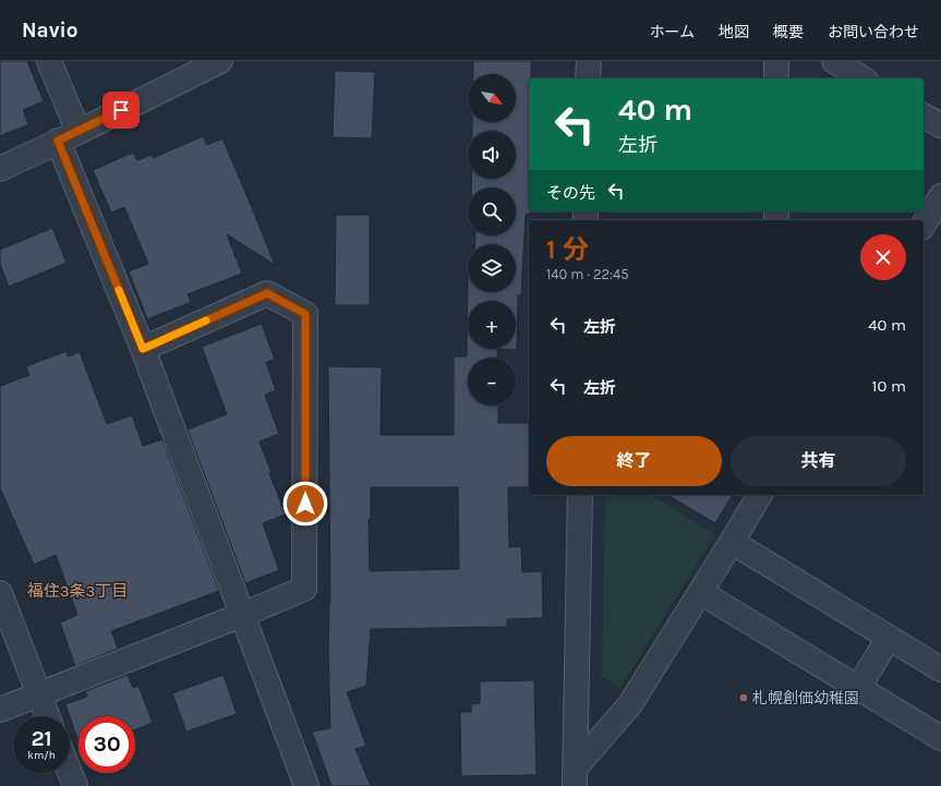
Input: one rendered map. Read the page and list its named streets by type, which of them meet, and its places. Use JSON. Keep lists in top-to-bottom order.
{
  "districts": ["福住3条3丁目"],
  "places": ["札幌創価幼稚園"],
  "north": "bottom right",
  "page": {
    "header": "Navio",
    "nav": [
      "ホーム",
      "地図",
      "概要",
      "お問い合わせ"
    ],
    "map_buttons": ["+", "−"],
    "turn": ["40 m", "左折"],
    "then": "その先",
    "heading": ["1 分", "140 m · 22:45"],
    "list": [
      {
        "name": "左折",
        "value": "40 m"
      },
      {
        "name": "左折",
        "value": "10 m"
      }
    ],
    "buttons": ["終了", "共有"],
    "speed": "21 km/h",
    "limit": "30"
  }
}
